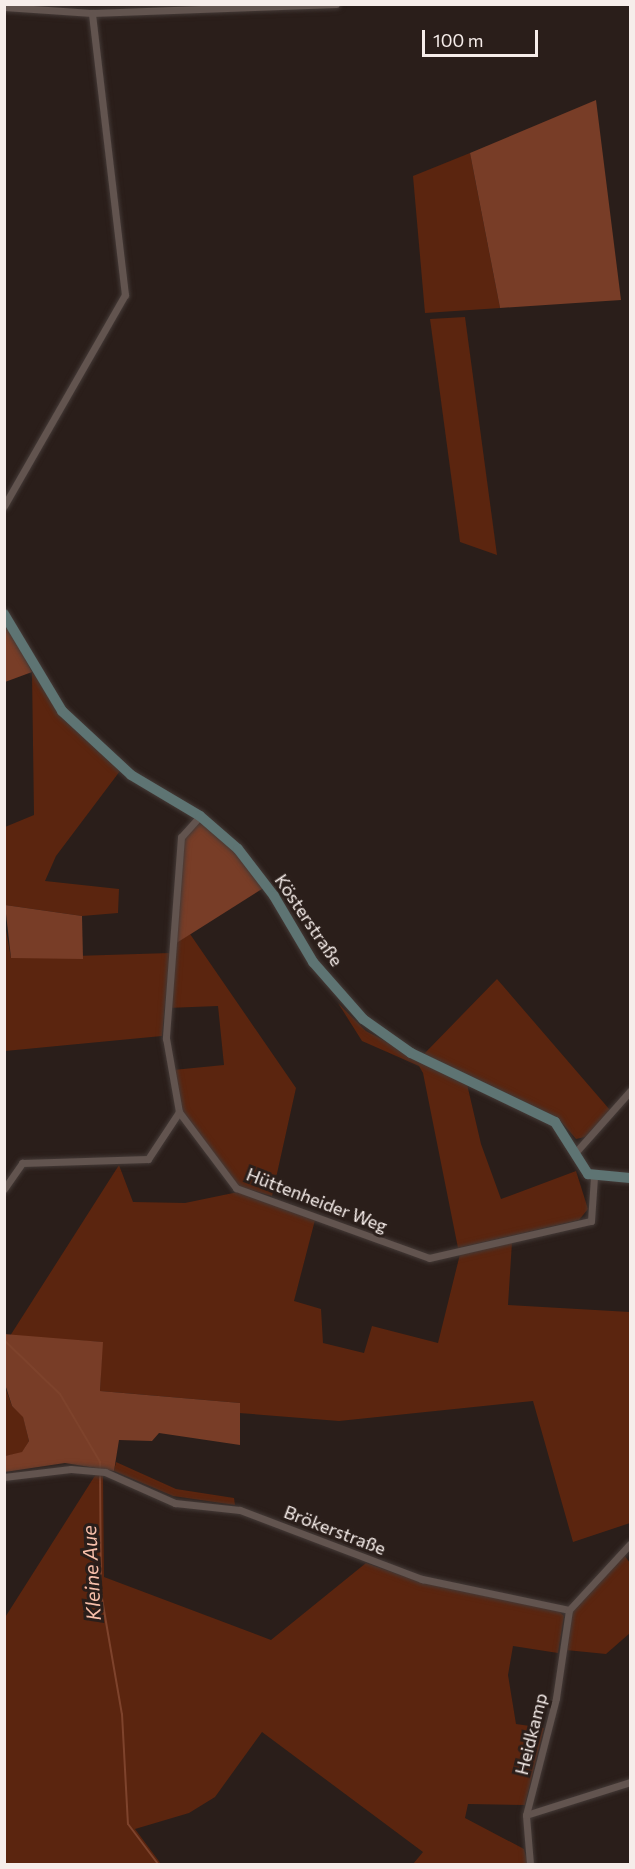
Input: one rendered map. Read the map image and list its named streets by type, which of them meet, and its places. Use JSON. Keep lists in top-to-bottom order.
{
  "streets": {
    "main road": ["Kösterstraße"],
    "street": ["Hüttenheider Weg", "Brökerstraße", "Heidkamp"]
  },
  "crossings": [
    ["Kösterstraße", "Hüttenheider Weg"],
    ["Brökerstraße", "Heidkamp"]
  ],
  "water": ["Kleine Aue"],
  "scale_bar": "100 m"
}
